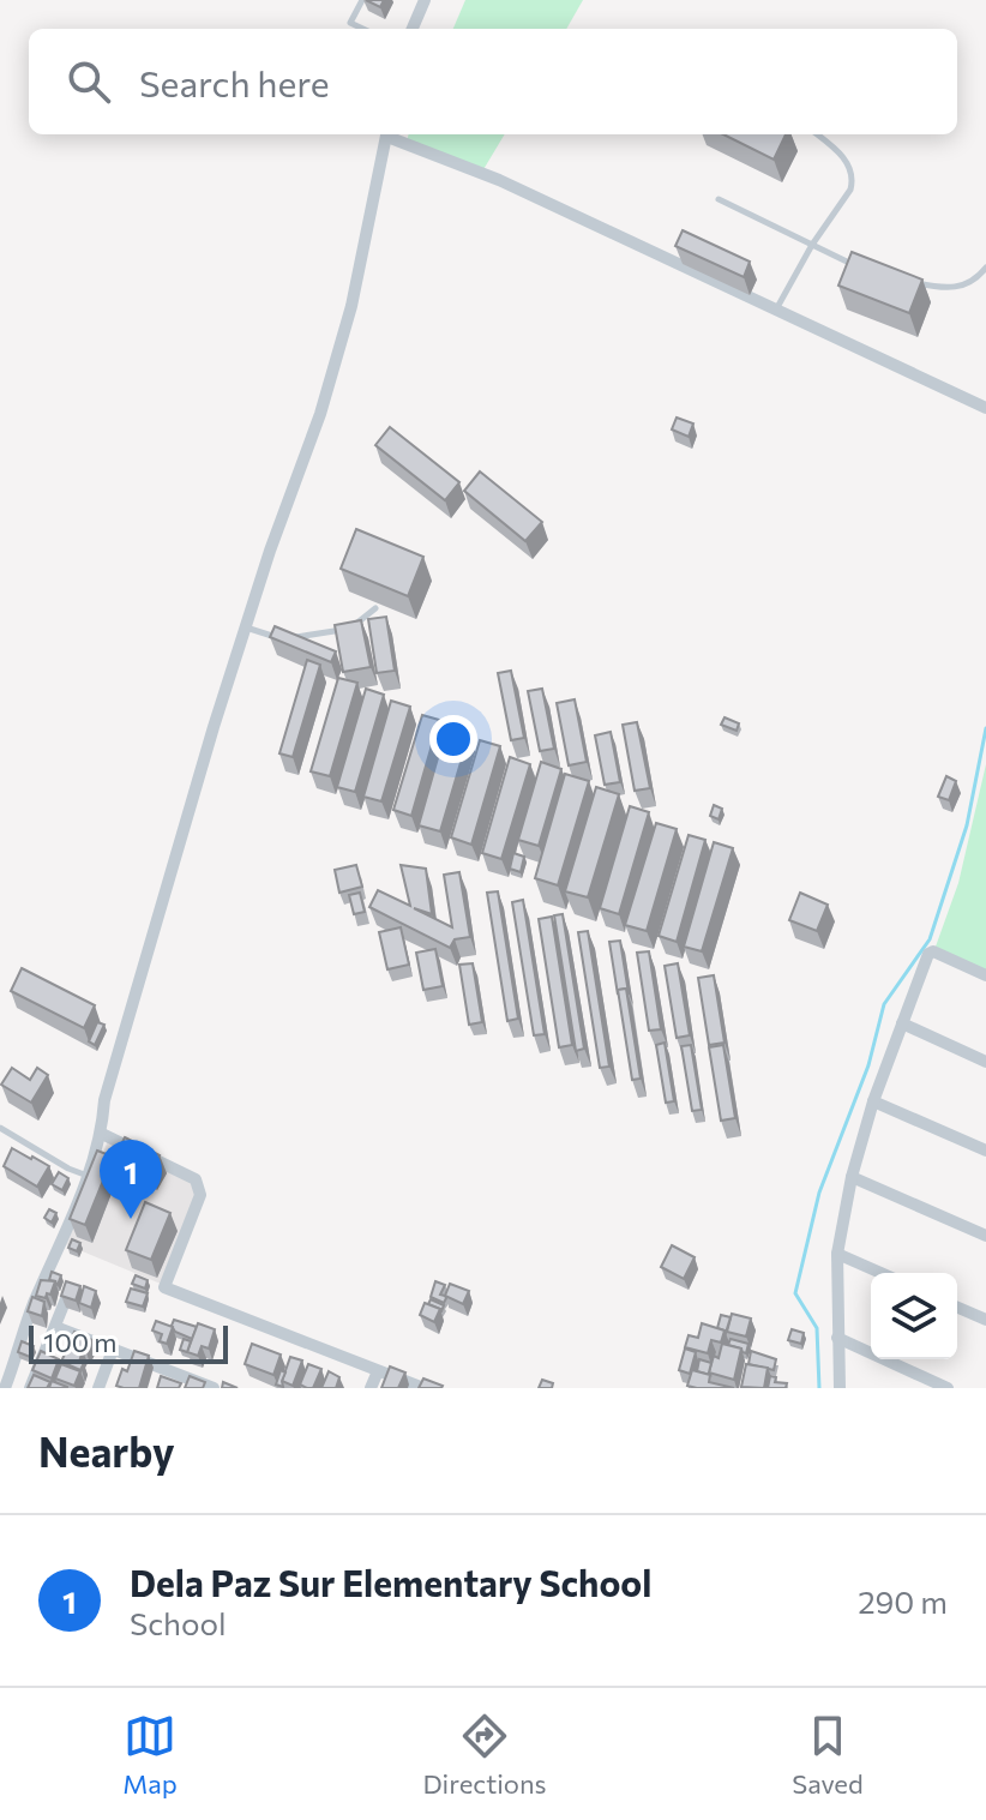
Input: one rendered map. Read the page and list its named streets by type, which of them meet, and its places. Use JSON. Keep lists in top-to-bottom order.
{
  "scale_bar": "100 m",
  "page": {
    "search": "Search here",
    "pins": "1",
    "scale": "100 m",
    "heading": "Nearby",
    "list": [
      {
        "mark": "1",
        "name": "Dela Paz Sur Elementary School",
        "note": "School",
        "value": "290 m"
      }
    ],
    "nav": ["Map", "Directions", "Saved"]
  }
}
